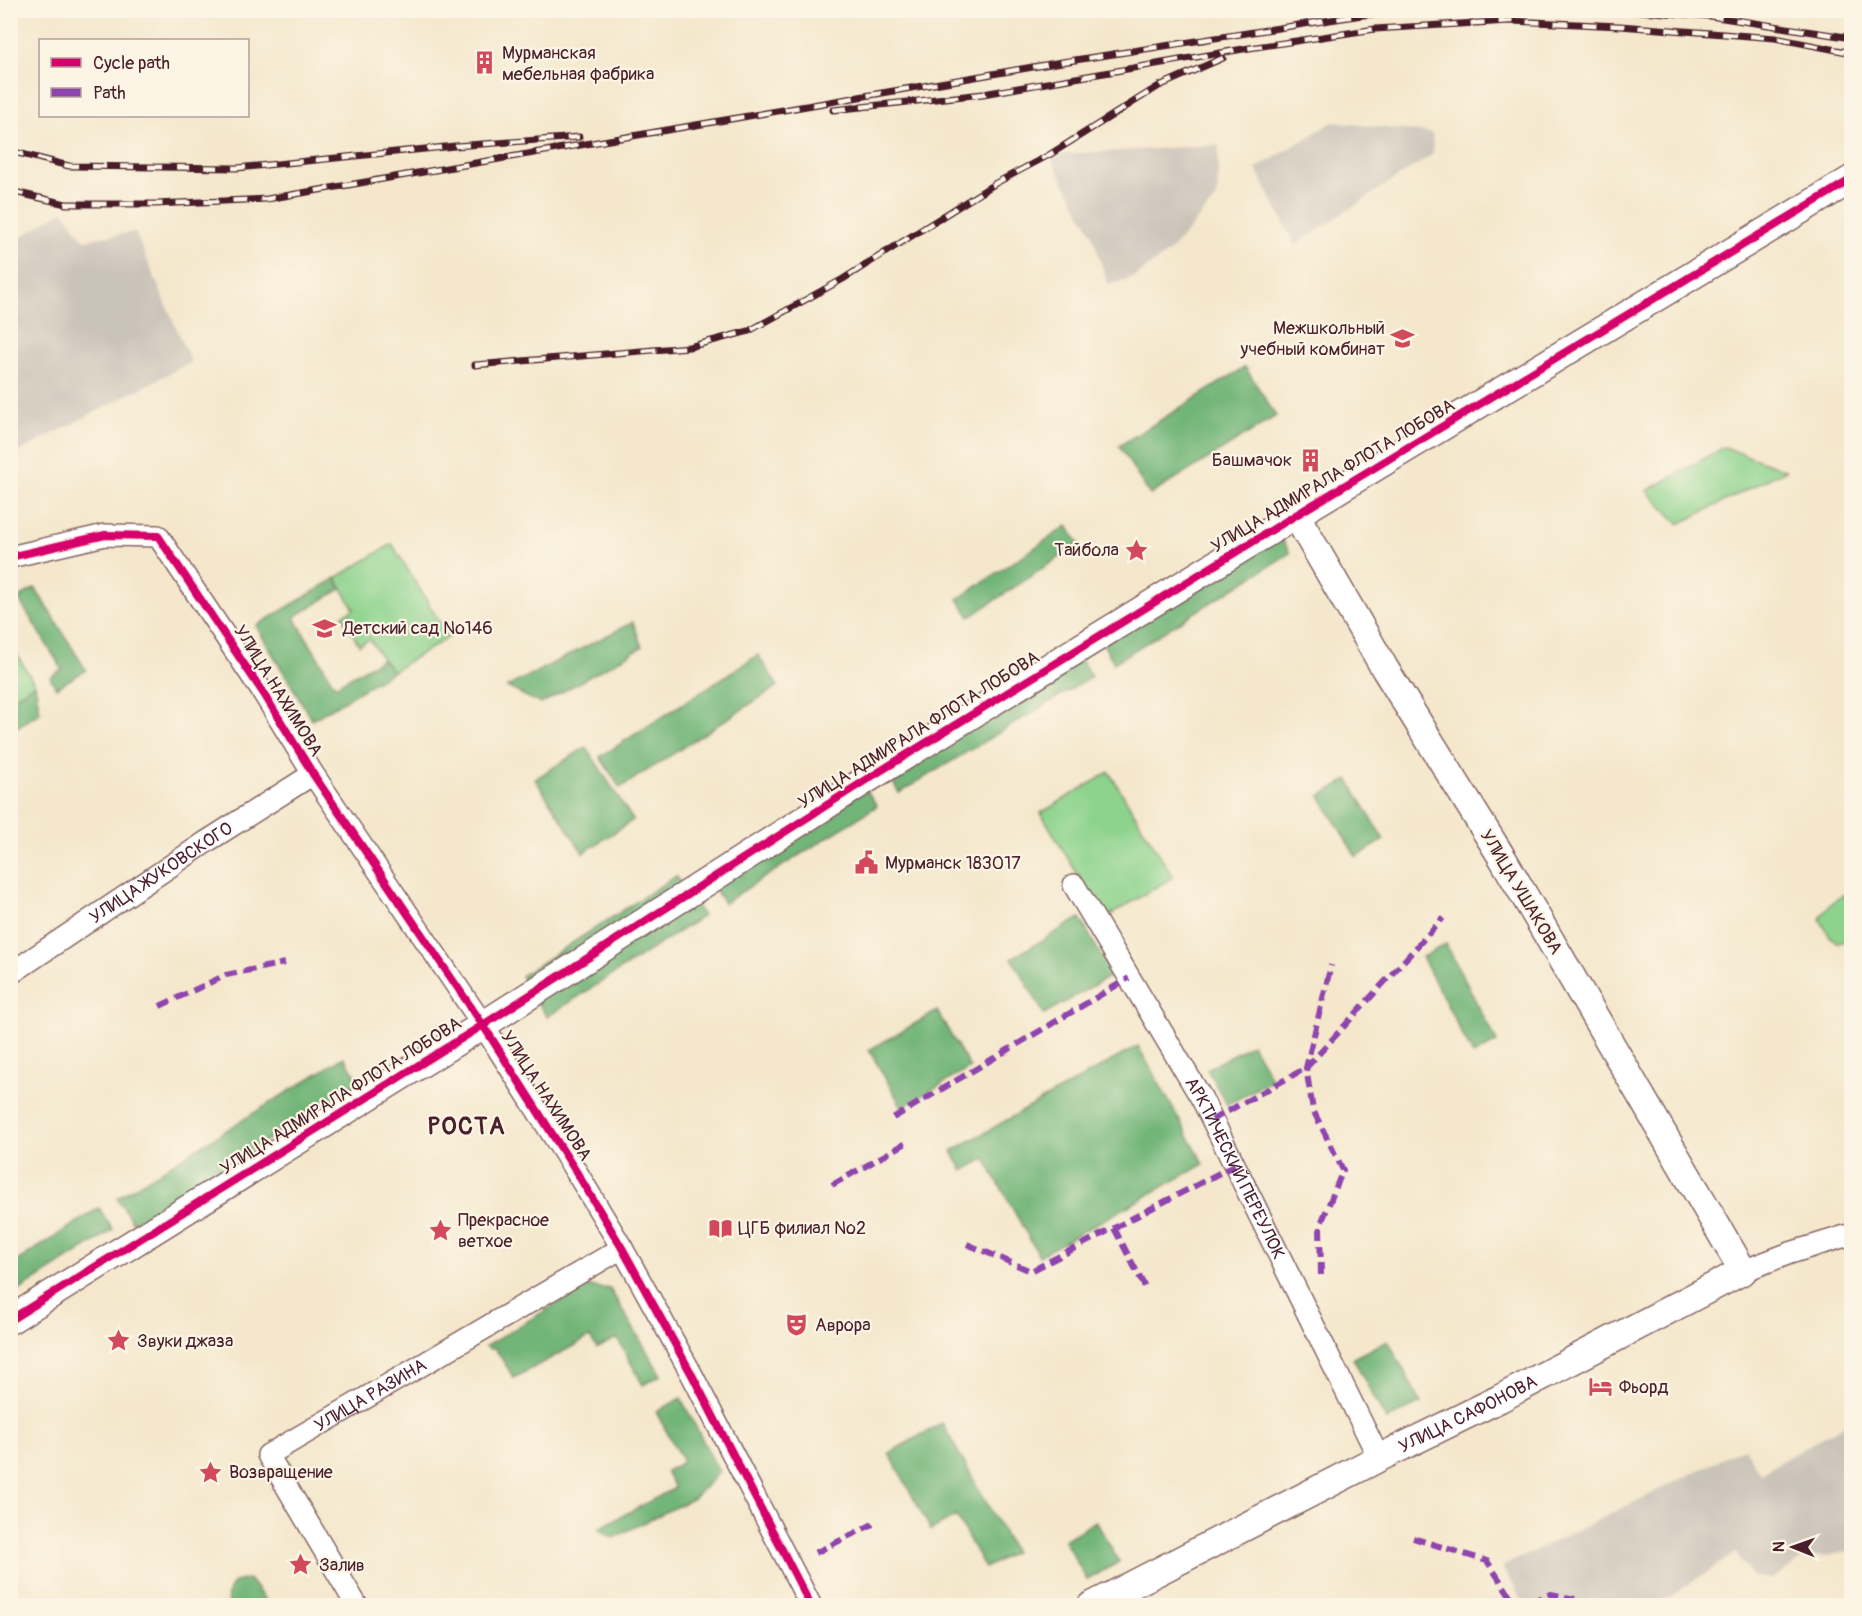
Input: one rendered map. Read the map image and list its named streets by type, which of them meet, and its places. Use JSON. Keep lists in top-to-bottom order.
{
  "streets": {
    "street": [
      "УЛИЦА АДМИРАЛА ФЛОТА ЛОБОВА",
      "УЛИЦА НАХИМОВА",
      "УЛИЦА ЖУКОВСКОГО",
      "УЛИЦА УШАКОВА",
      "АРКТИЧЕСКИЙ ПЕРЕУЛОК",
      "УЛИЦА РАЗИНА",
      "УЛИЦА САФОНОВА"
    ]
  },
  "crossings": [
    ["УЛИЦА АДМИРАЛА ФЛОТА ЛОБОВА", "УЛИЦА НАХИМОВА"],
    ["УЛИЦА АДМИРАЛА ФЛОТА ЛОБОВА", "УЛИЦА УШАКОВА"],
    ["УЛИЦА НАХИМОВА", "УЛИЦА ЖУКОВСКОГО"],
    ["УЛИЦА НАХИМОВА", "УЛИЦА РАЗИНА"],
    ["УЛИЦА УШАКОВА", "УЛИЦА САФОНОВА"],
    ["АРКТИЧЕСКИЙ ПЕРЕУЛОК", "УЛИЦА САФОНОВА"]
  ],
  "districts": ["РОСТА"],
  "places": {
    "building": ["Мурманская мебельная фабрика", "Башмачок"],
    "school or university": ["Межшкольный учебный комбинат", "Детский сад №146"],
    "place": [
      "Тайбола",
      "Прекрасное ветхое",
      "Звуки джаза",
      "Возвращение",
      "Залив"
    ],
    "public building": ["Мурманск 183017"],
    "library": ["ЦГБ филиал №2"],
    "theatre": ["Аврора"],
    "hotel": ["Фьорд"]
  },
  "legend": ["Cycle path", "Path"],
  "north": "left"
}
